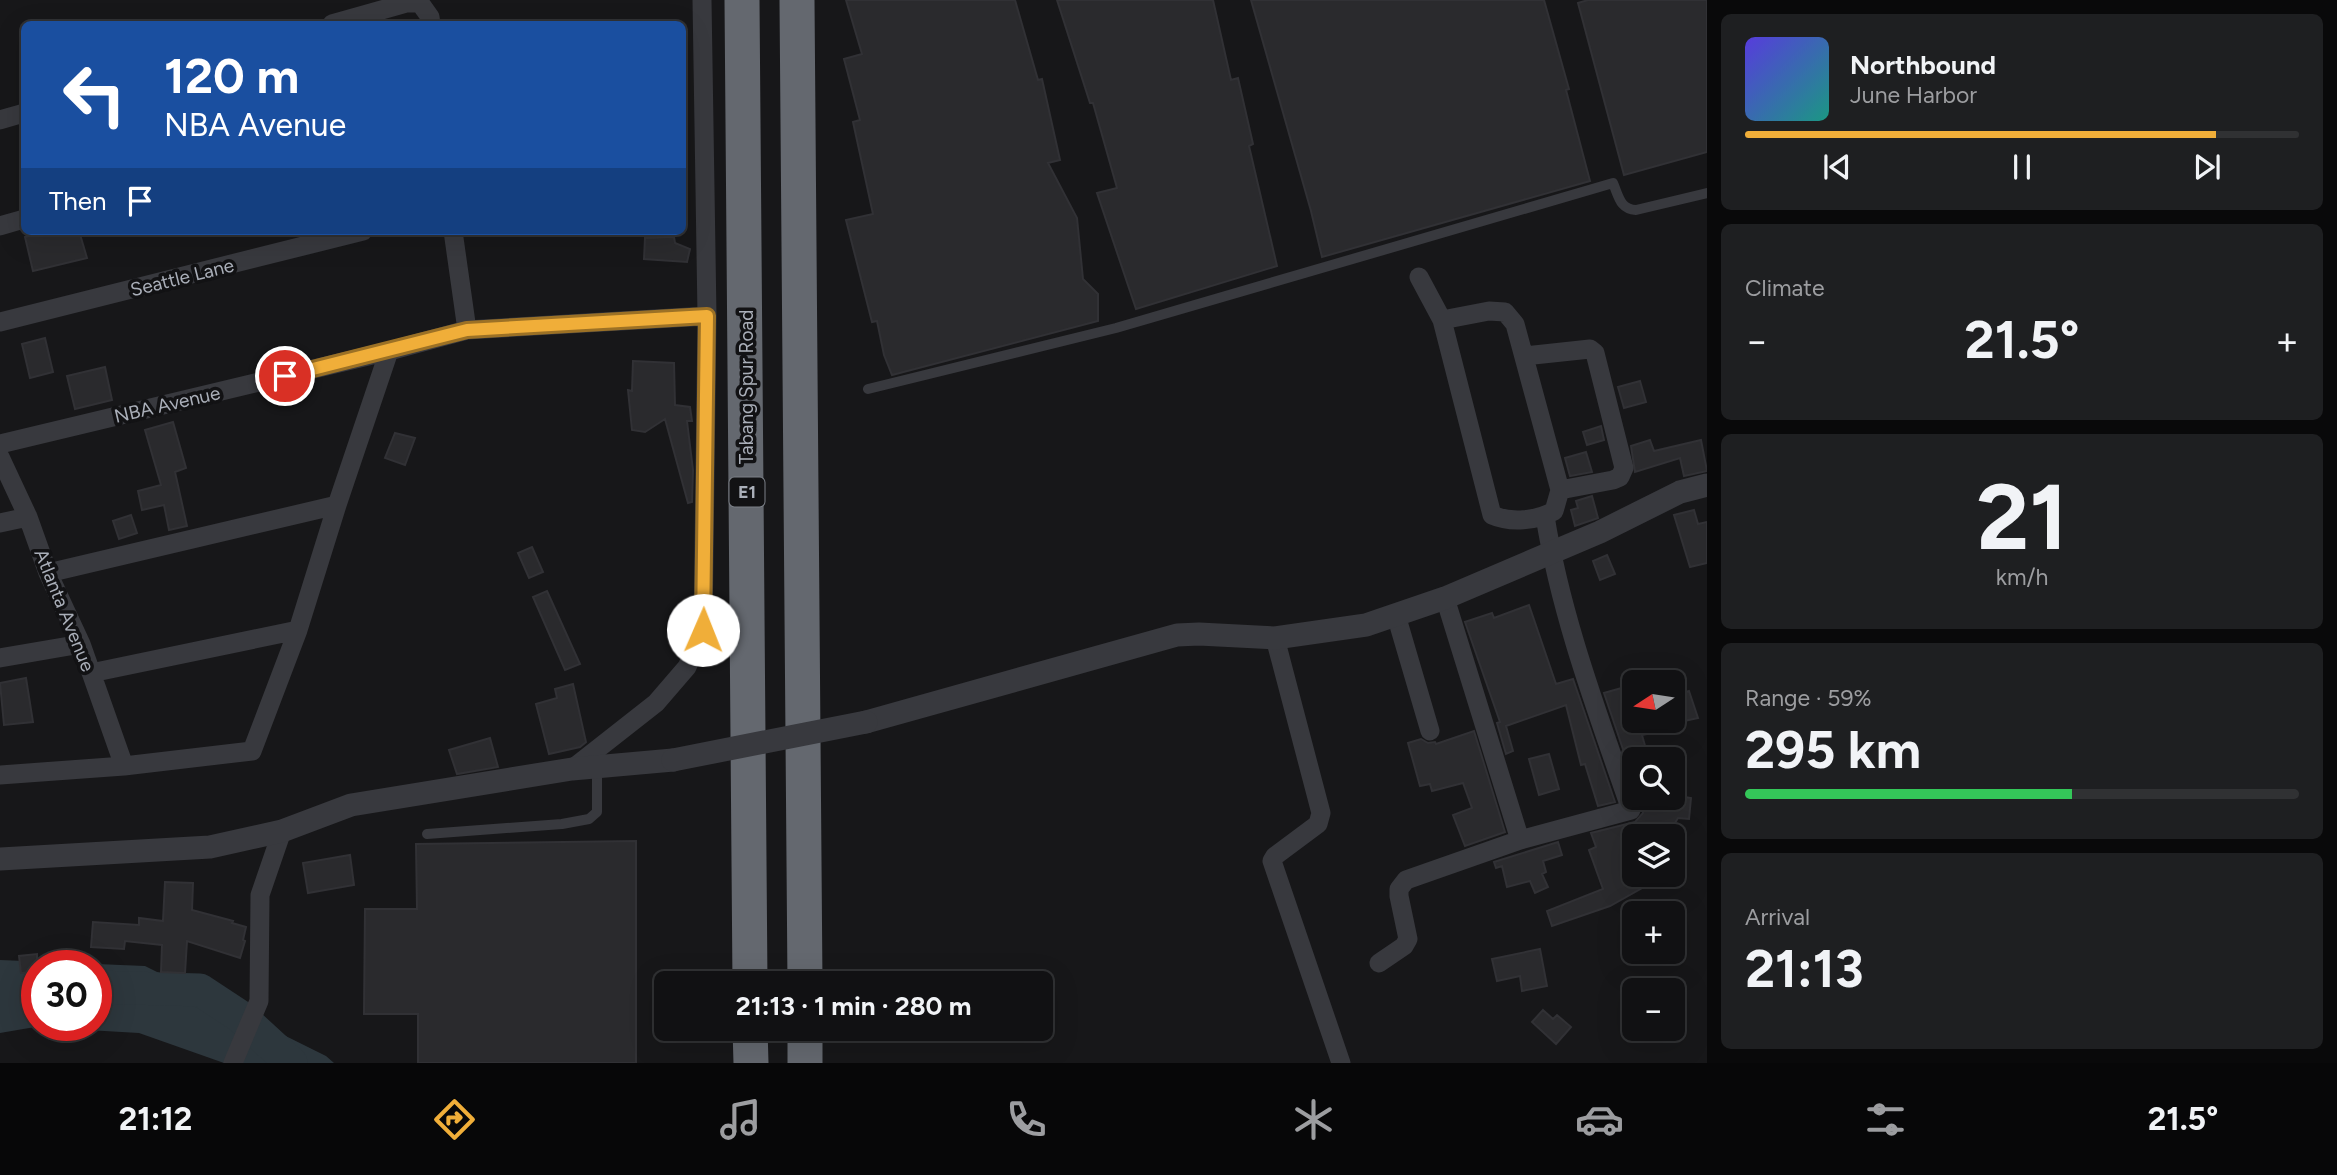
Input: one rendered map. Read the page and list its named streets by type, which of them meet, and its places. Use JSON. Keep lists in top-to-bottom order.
{
  "streets": {
    "highway": ["Tabang Spur Road", "E1"],
    "street": ["Seattle Lane", "NBA Avenue", "Atlanta Avenue"]
  },
  "north": "left",
  "page": {
    "turn": ["120 m", "NBA Avenue"],
    "song": ["Northbound", "June Harbor"],
    "then": "Then",
    "tile": [
      "Climate",
      ["21", "km/h"],
      ["Range · 59%", "295 km"],
      ["Arrival", "21:13"]
    ],
    "heat": ["−", "21.5°", "+"],
    "map_buttons": ["+", "−"],
    "limit": "30",
    "trip": "21:13 · 1 min · 280 m",
    "tabs": ["21:12", "21.5°"]
  }
}
